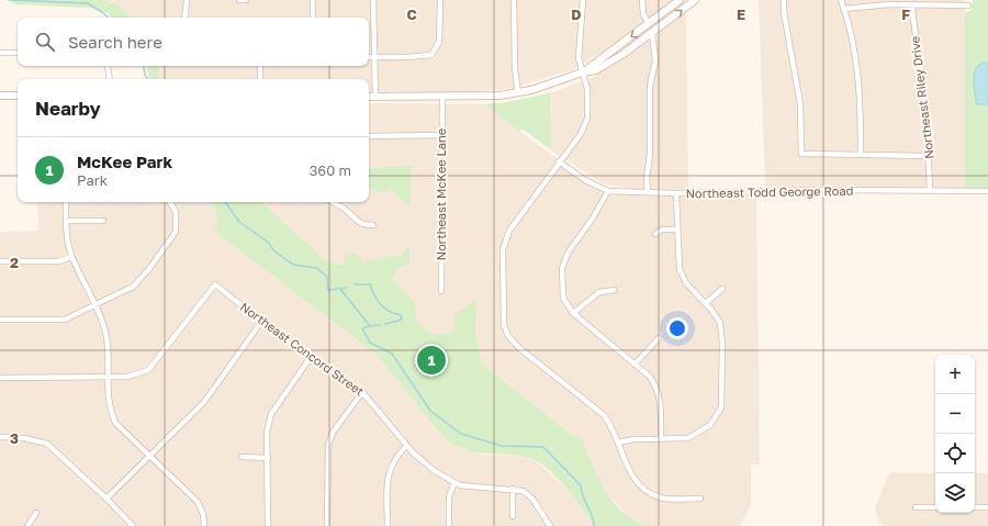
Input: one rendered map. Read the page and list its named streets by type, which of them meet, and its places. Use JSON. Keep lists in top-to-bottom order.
{
  "streets": {
    "street": [
      "Northeast Riley Drive",
      "Northeast Todd George Road",
      "Northeast McKee Lane",
      "Northeast Concord Street"
    ]
  },
  "crossings": [
    ["Northeast Riley Drive", "Northeast Todd George Road"]
  ],
  "page": {
    "search": "Search here",
    "heading": "Nearby",
    "list": [
      {
        "mark": "1",
        "name": "McKee Park",
        "note": "Park",
        "value": "360 m"
      }
    ],
    "pins": "1",
    "map_buttons": ["+", "−"]
  },
  "grid": {
    "columns": [
      "C",
      "D",
      "E",
      "F"
    ],
    "rows": ["2", "3"]
  }
}
